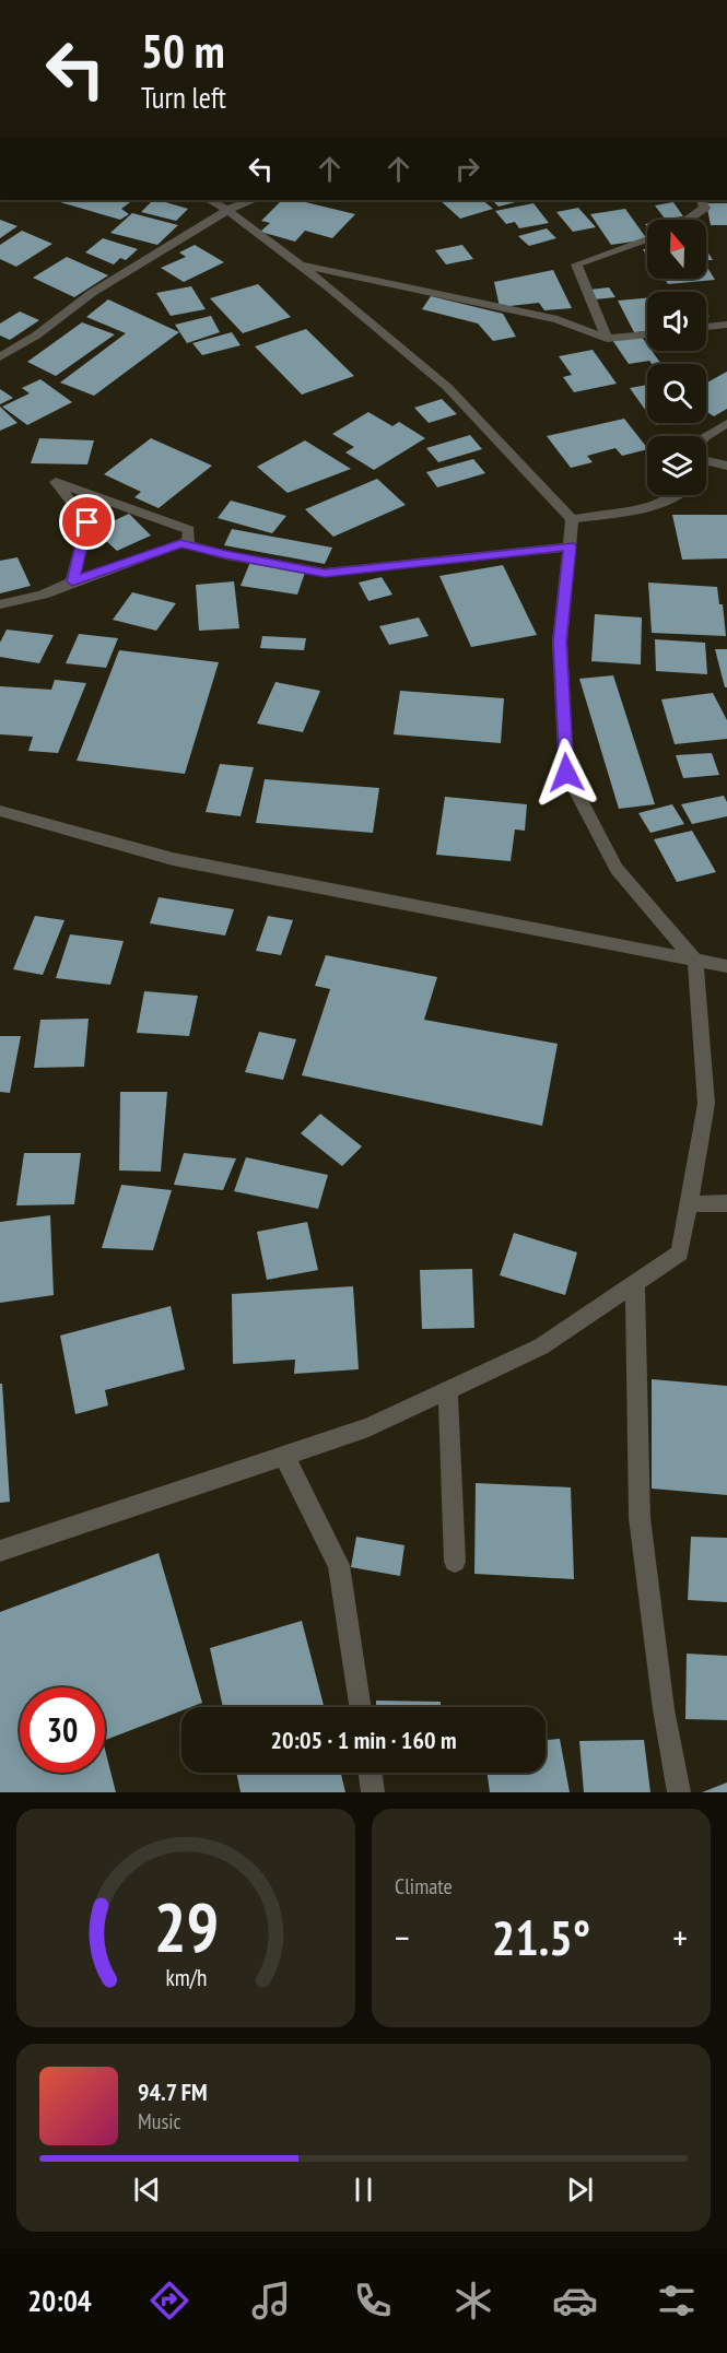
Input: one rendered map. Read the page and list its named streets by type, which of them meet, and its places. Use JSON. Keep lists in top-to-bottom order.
{
  "north": "top",
  "page": {
    "turn": ["50 m", "Turn left"],
    "limit": "30",
    "trip": "20:05 · 1 min · 160 m",
    "tile": "Climate",
    "heat": ["−", "21.5°", "+"],
    "song": ["94.7 FM", "Music"],
    "tabs": "20:04",
    "gauge": ["29", "km/h"]
  }
}
